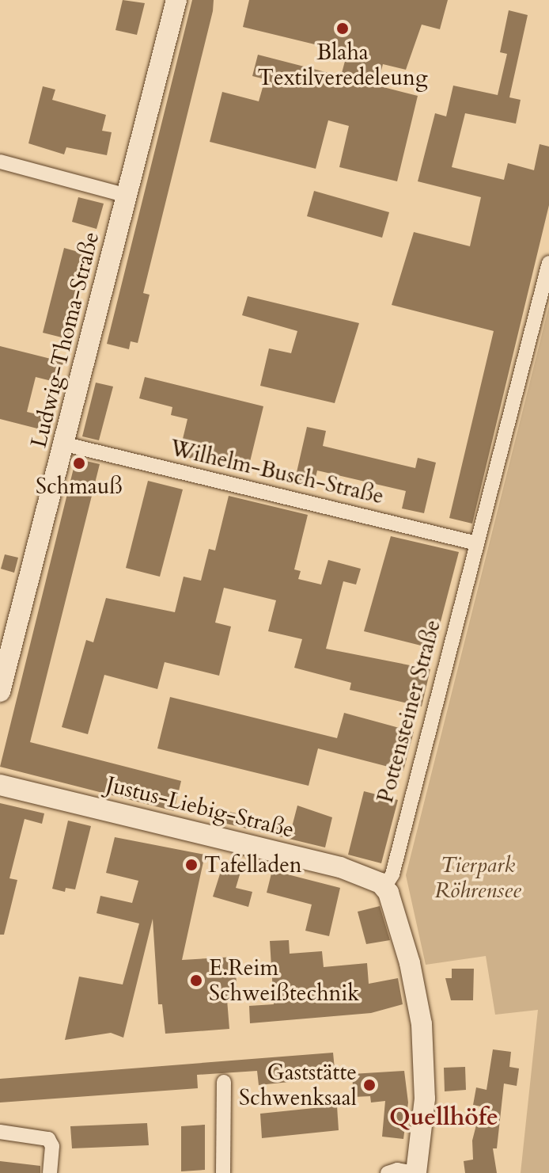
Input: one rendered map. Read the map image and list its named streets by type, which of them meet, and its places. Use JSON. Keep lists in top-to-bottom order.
{
  "streets": {
    "street": [
      "Ludwig-Thoma-Straße",
      "Wilhelm-Busch-Straße",
      "Pottensteiner Straße",
      "Justus-Liebig-Straße"
    ]
  },
  "crossings": [
    ["Ludwig-Thoma-Straße", "Wilhelm-Busch-Straße"],
    ["Wilhelm-Busch-Straße", "Pottensteiner Straße"],
    ["Pottensteiner Straße", "Justus-Liebig-Straße"]
  ],
  "districts": ["Quellhöfe"],
  "parks": ["Tierpark Röhrensee"],
  "places": [
    "Blaha Textilveredeleung",
    "Schmauß",
    "Tafelladen",
    "E.Reim Schweißtechnik",
    "Gaststätte Schwenksaal"
  ]
}
